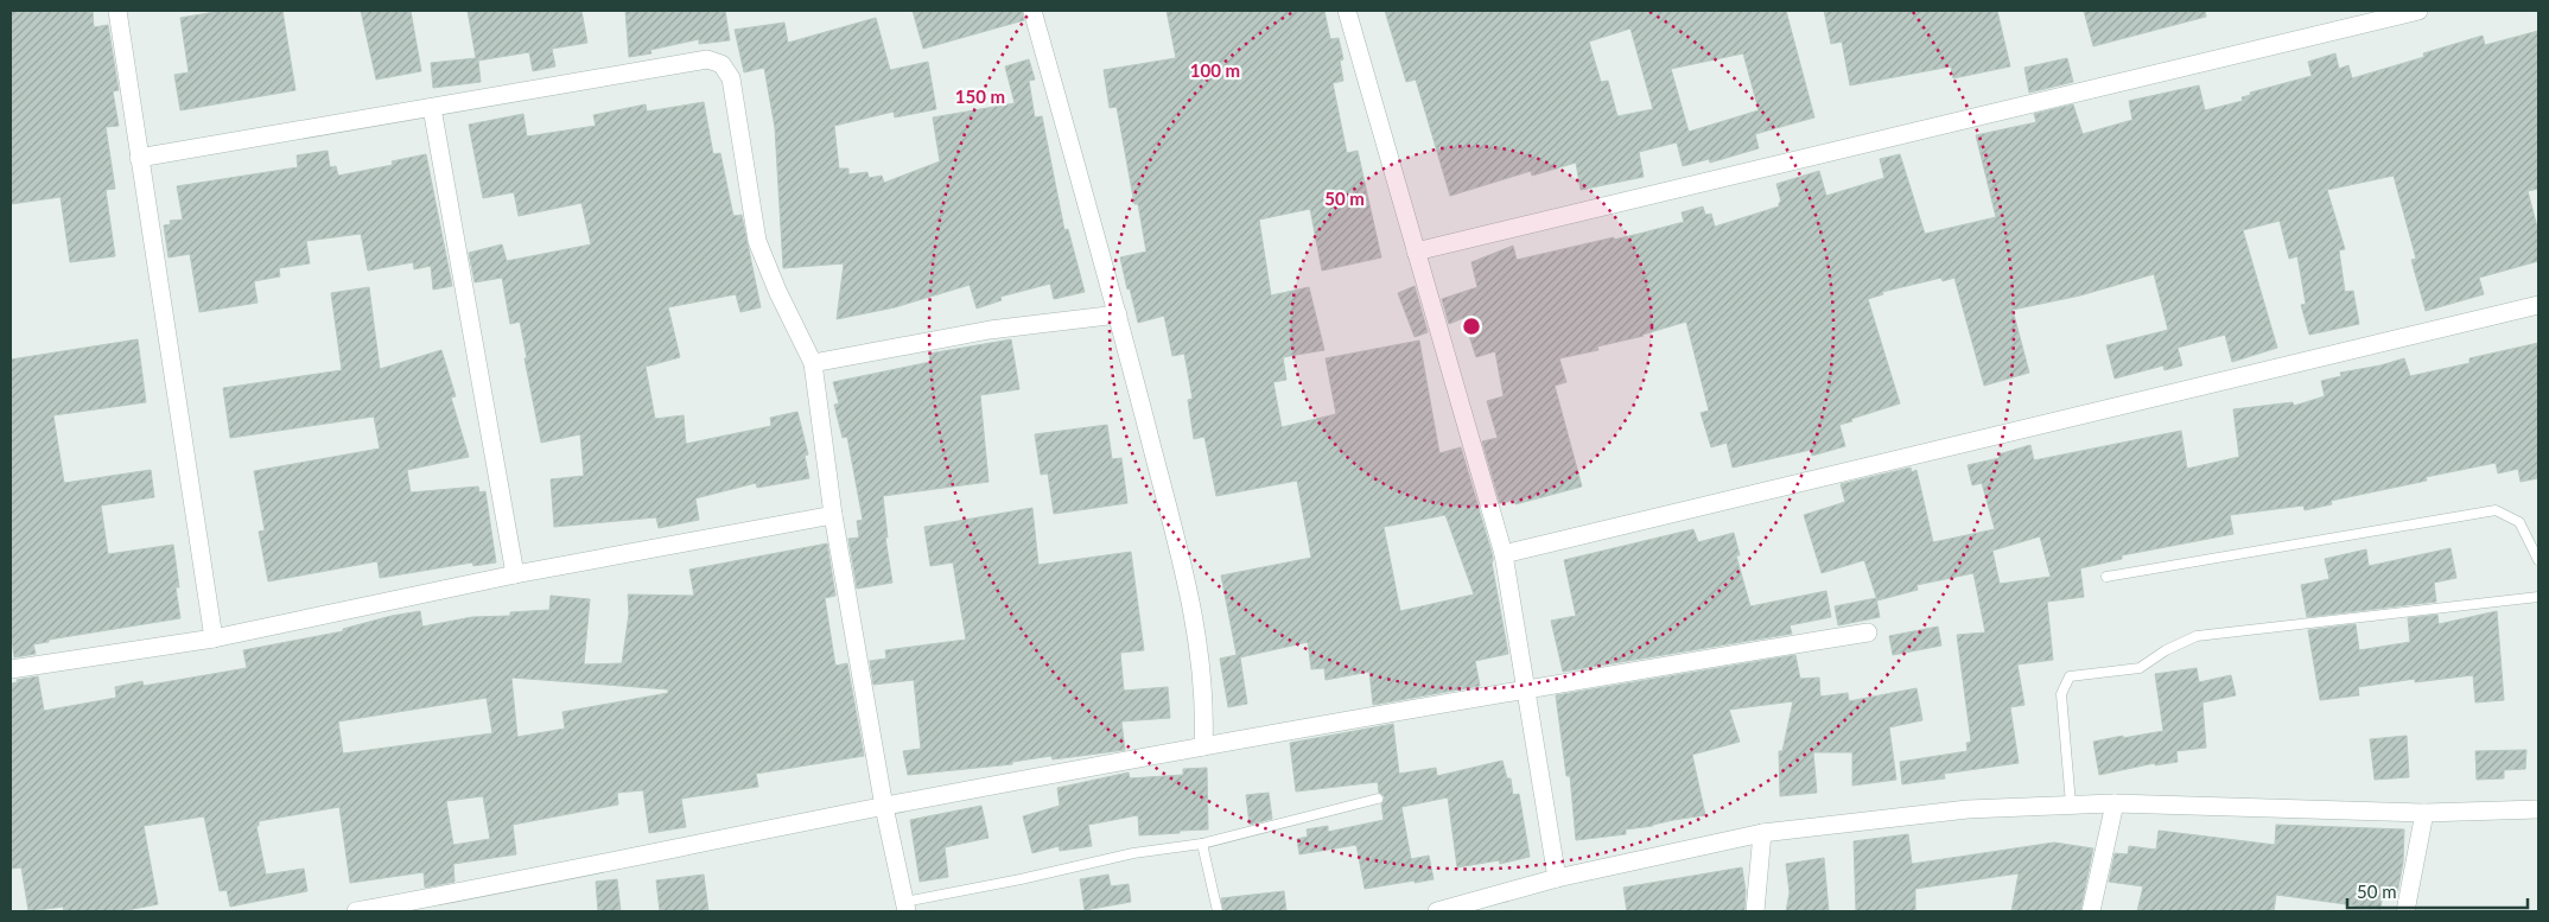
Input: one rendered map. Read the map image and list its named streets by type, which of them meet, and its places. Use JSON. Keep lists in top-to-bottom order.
{
  "scale_bar": "50 m",
  "rings": ["100 m", "150 m", "50 m"]
}
